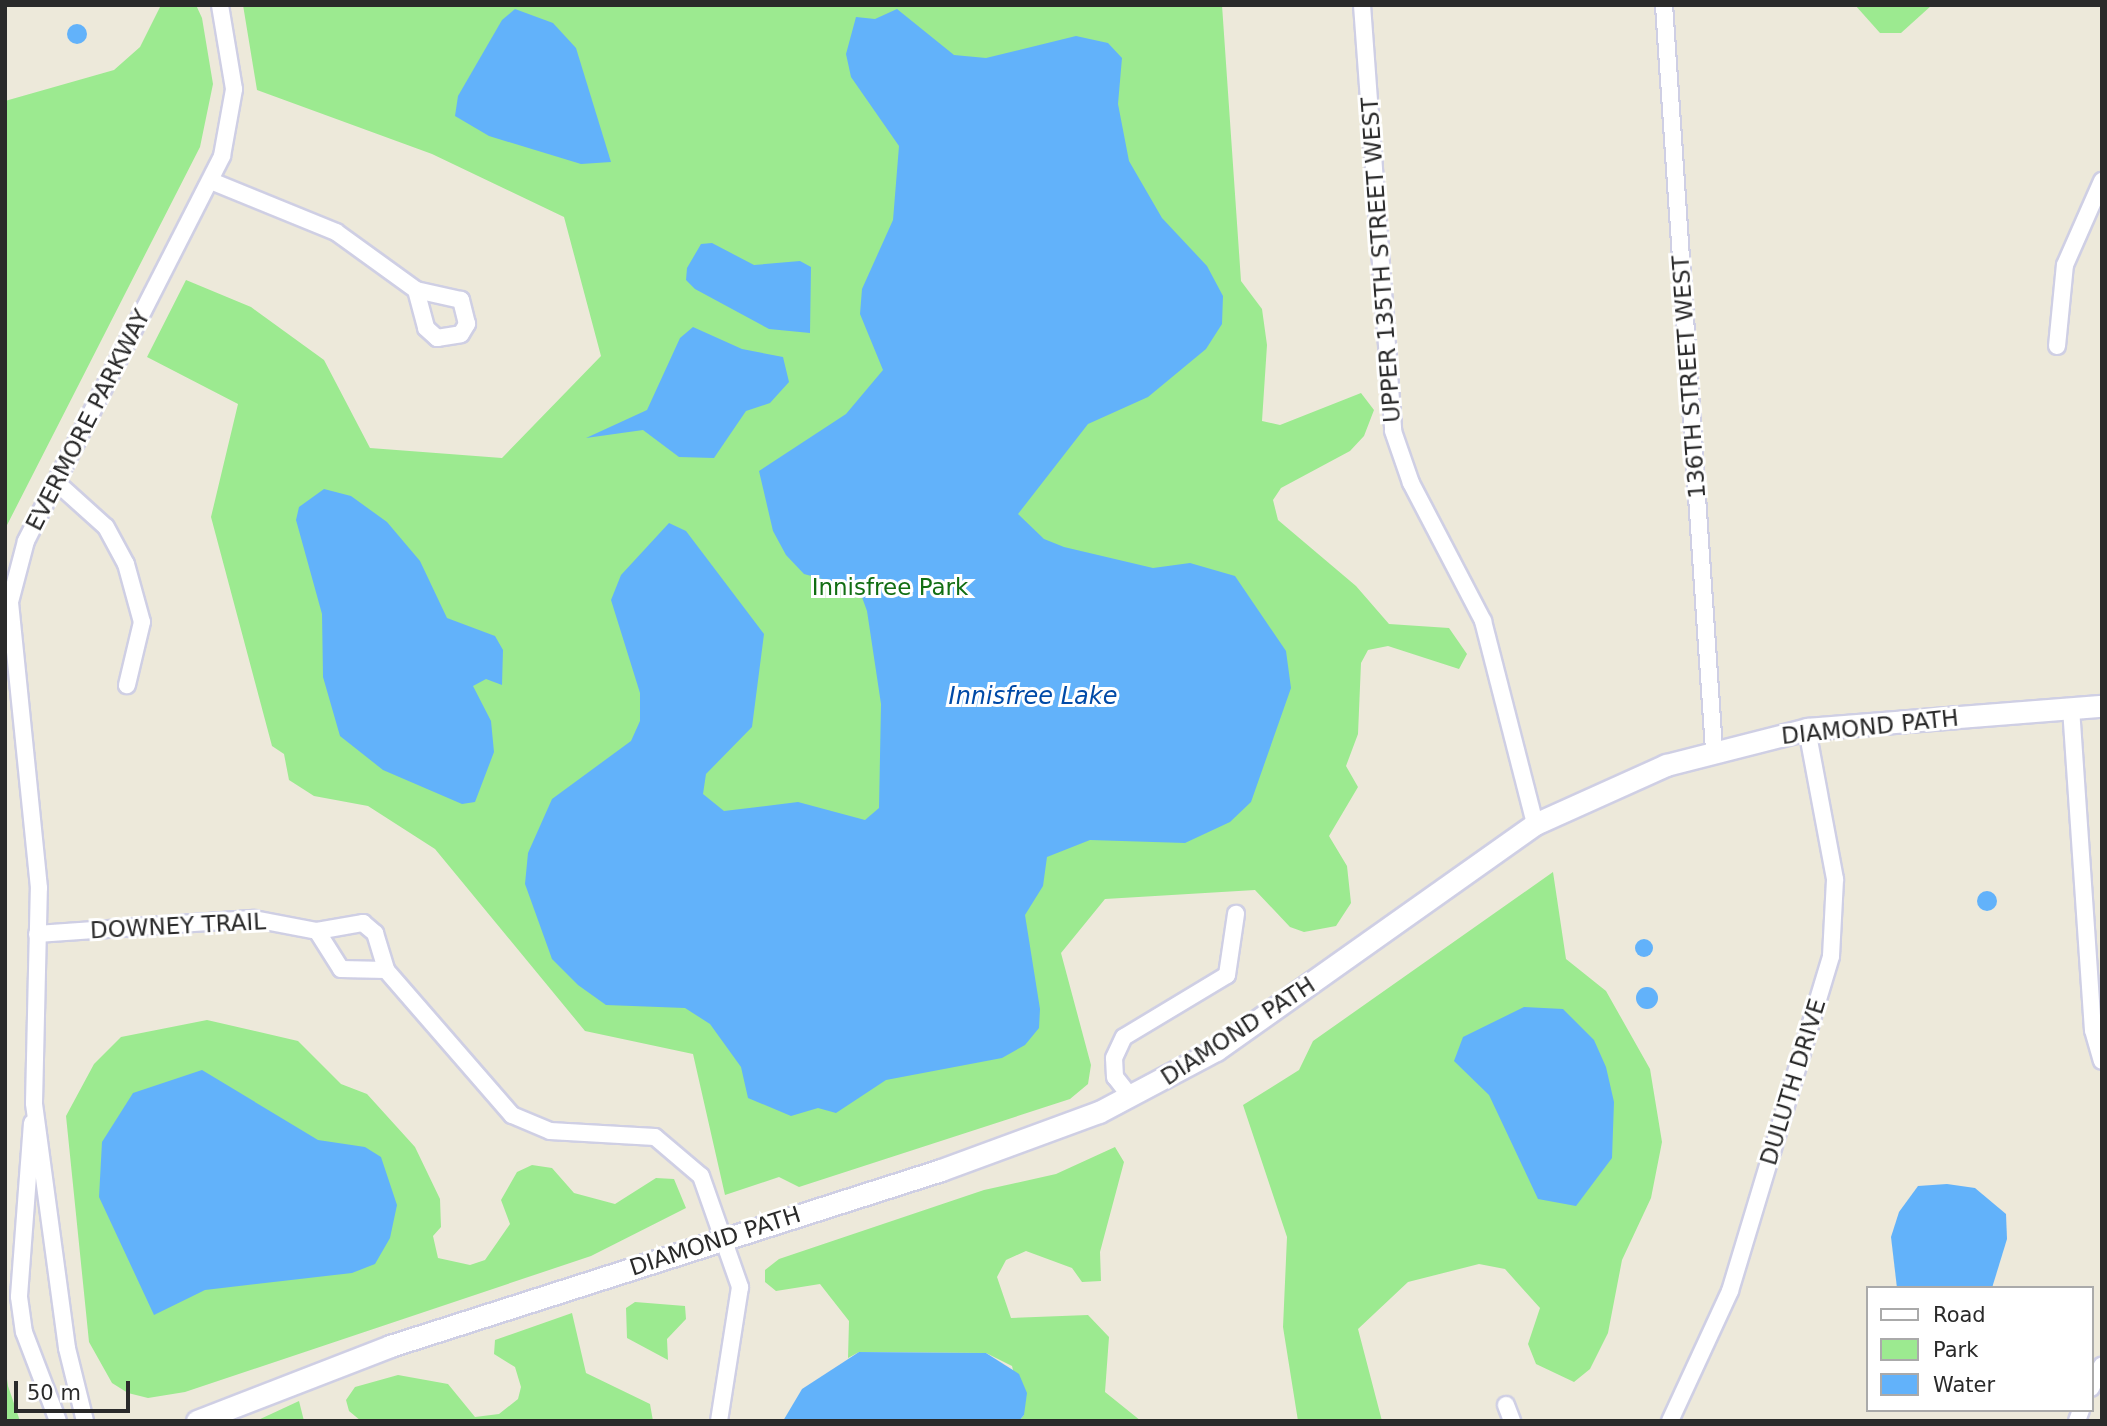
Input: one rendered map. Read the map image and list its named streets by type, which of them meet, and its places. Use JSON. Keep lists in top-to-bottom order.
{
  "streets": {
    "street": [
      "UPPER 135TH STREET WEST",
      "136TH STREET WEST",
      "EVERMORE PARKWAY",
      "DIAMOND PATH",
      "DOWNEY TRAIL",
      "DULUTH DRIVE"
    ]
  },
  "crossings": [
    ["UPPER 135TH STREET WEST", "DIAMOND PATH"],
    ["136TH STREET WEST", "DIAMOND PATH"],
    ["EVERMORE PARKWAY", "DOWNEY TRAIL"],
    ["DIAMOND PATH", "DOWNEY TRAIL"],
    ["DIAMOND PATH", "DULUTH DRIVE"]
  ],
  "water": ["Innisfree Lake"],
  "parks": ["Innisfree Park"],
  "legend": ["Road", "Park", "Water"],
  "scale_bar": "50 m"
}
